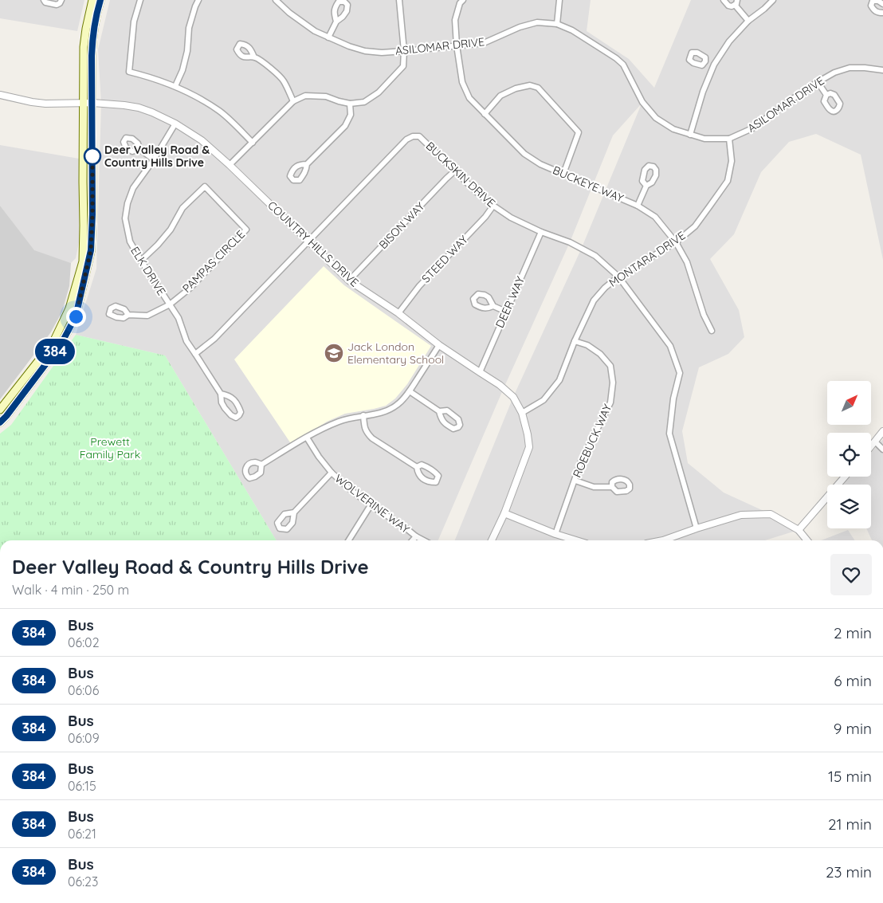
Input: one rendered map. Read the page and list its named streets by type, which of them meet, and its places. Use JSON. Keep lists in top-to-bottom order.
{
  "streets": {
    "street": [
      "ASILOMAR DRIVE",
      "BUCKSKIN DRIVE",
      "BUCKEYE WAY",
      "BISON WAY",
      "COUNTRY HILLS DRIVE",
      "STEED WAY",
      "MONTARA DRIVE",
      "PAMPAS CIRCLE",
      "ELK DRIVE",
      "DEER WAY",
      "ROEBUCK WAY",
      "WOLVERINE WAY"
    ]
  },
  "crossings": [
    ["ASILOMAR DRIVE", "BUCKEYE WAY"],
    ["ASILOMAR DRIVE", "MONTARA DRIVE"],
    ["BUCKSKIN DRIVE", "BISON WAY"],
    ["BUCKSKIN DRIVE", "COUNTRY HILLS DRIVE"],
    ["BUCKSKIN DRIVE", "STEED WAY"],
    ["BUCKSKIN DRIVE", "MONTARA DRIVE"],
    ["BUCKSKIN DRIVE", "ELK DRIVE"],
    ["BUCKSKIN DRIVE", "DEER WAY"],
    ["BUCKEYE WAY", "MONTARA DRIVE"],
    ["BISON WAY", "COUNTRY HILLS DRIVE"],
    ["COUNTRY HILLS DRIVE", "STEED WAY"],
    ["COUNTRY HILLS DRIVE", "MONTARA DRIVE"],
    ["COUNTRY HILLS DRIVE", "ELK DRIVE"],
    ["COUNTRY HILLS DRIVE", "DEER WAY"],
    ["MONTARA DRIVE", "ROEBUCK WAY"],
    ["PAMPAS CIRCLE", "ELK DRIVE"]
  ],
  "parks": ["Prewett Family Park"],
  "places": {
    "other": ["Deer Valley Road & Country Hills Drive"],
    "school or university": ["Jack London Elementary School"]
  },
  "lines": ["bus line 384"],
  "north": "top right",
  "page": {
    "on_map": "384",
    "heading": ["Deer Valley Road & Country Hills Drive", "Walk · 4 min · 250 m"],
    "list": [
      {
        "mark": "384",
        "name": "Bus",
        "note": "06:02",
        "value": "2 min"
      },
      {
        "mark": "384",
        "name": "Bus",
        "note": "06:06",
        "value": "6 min"
      },
      {
        "mark": "384",
        "name": "Bus",
        "note": "06:09",
        "value": "9 min"
      },
      {
        "mark": "384",
        "name": "Bus",
        "note": "06:15",
        "value": "15 min"
      },
      {
        "mark": "384",
        "name": "Bus",
        "note": "06:21",
        "value": "21 min"
      },
      {
        "mark": "384",
        "name": "Bus",
        "note": "06:23",
        "value": "23 min"
      }
    ]
  }
}
